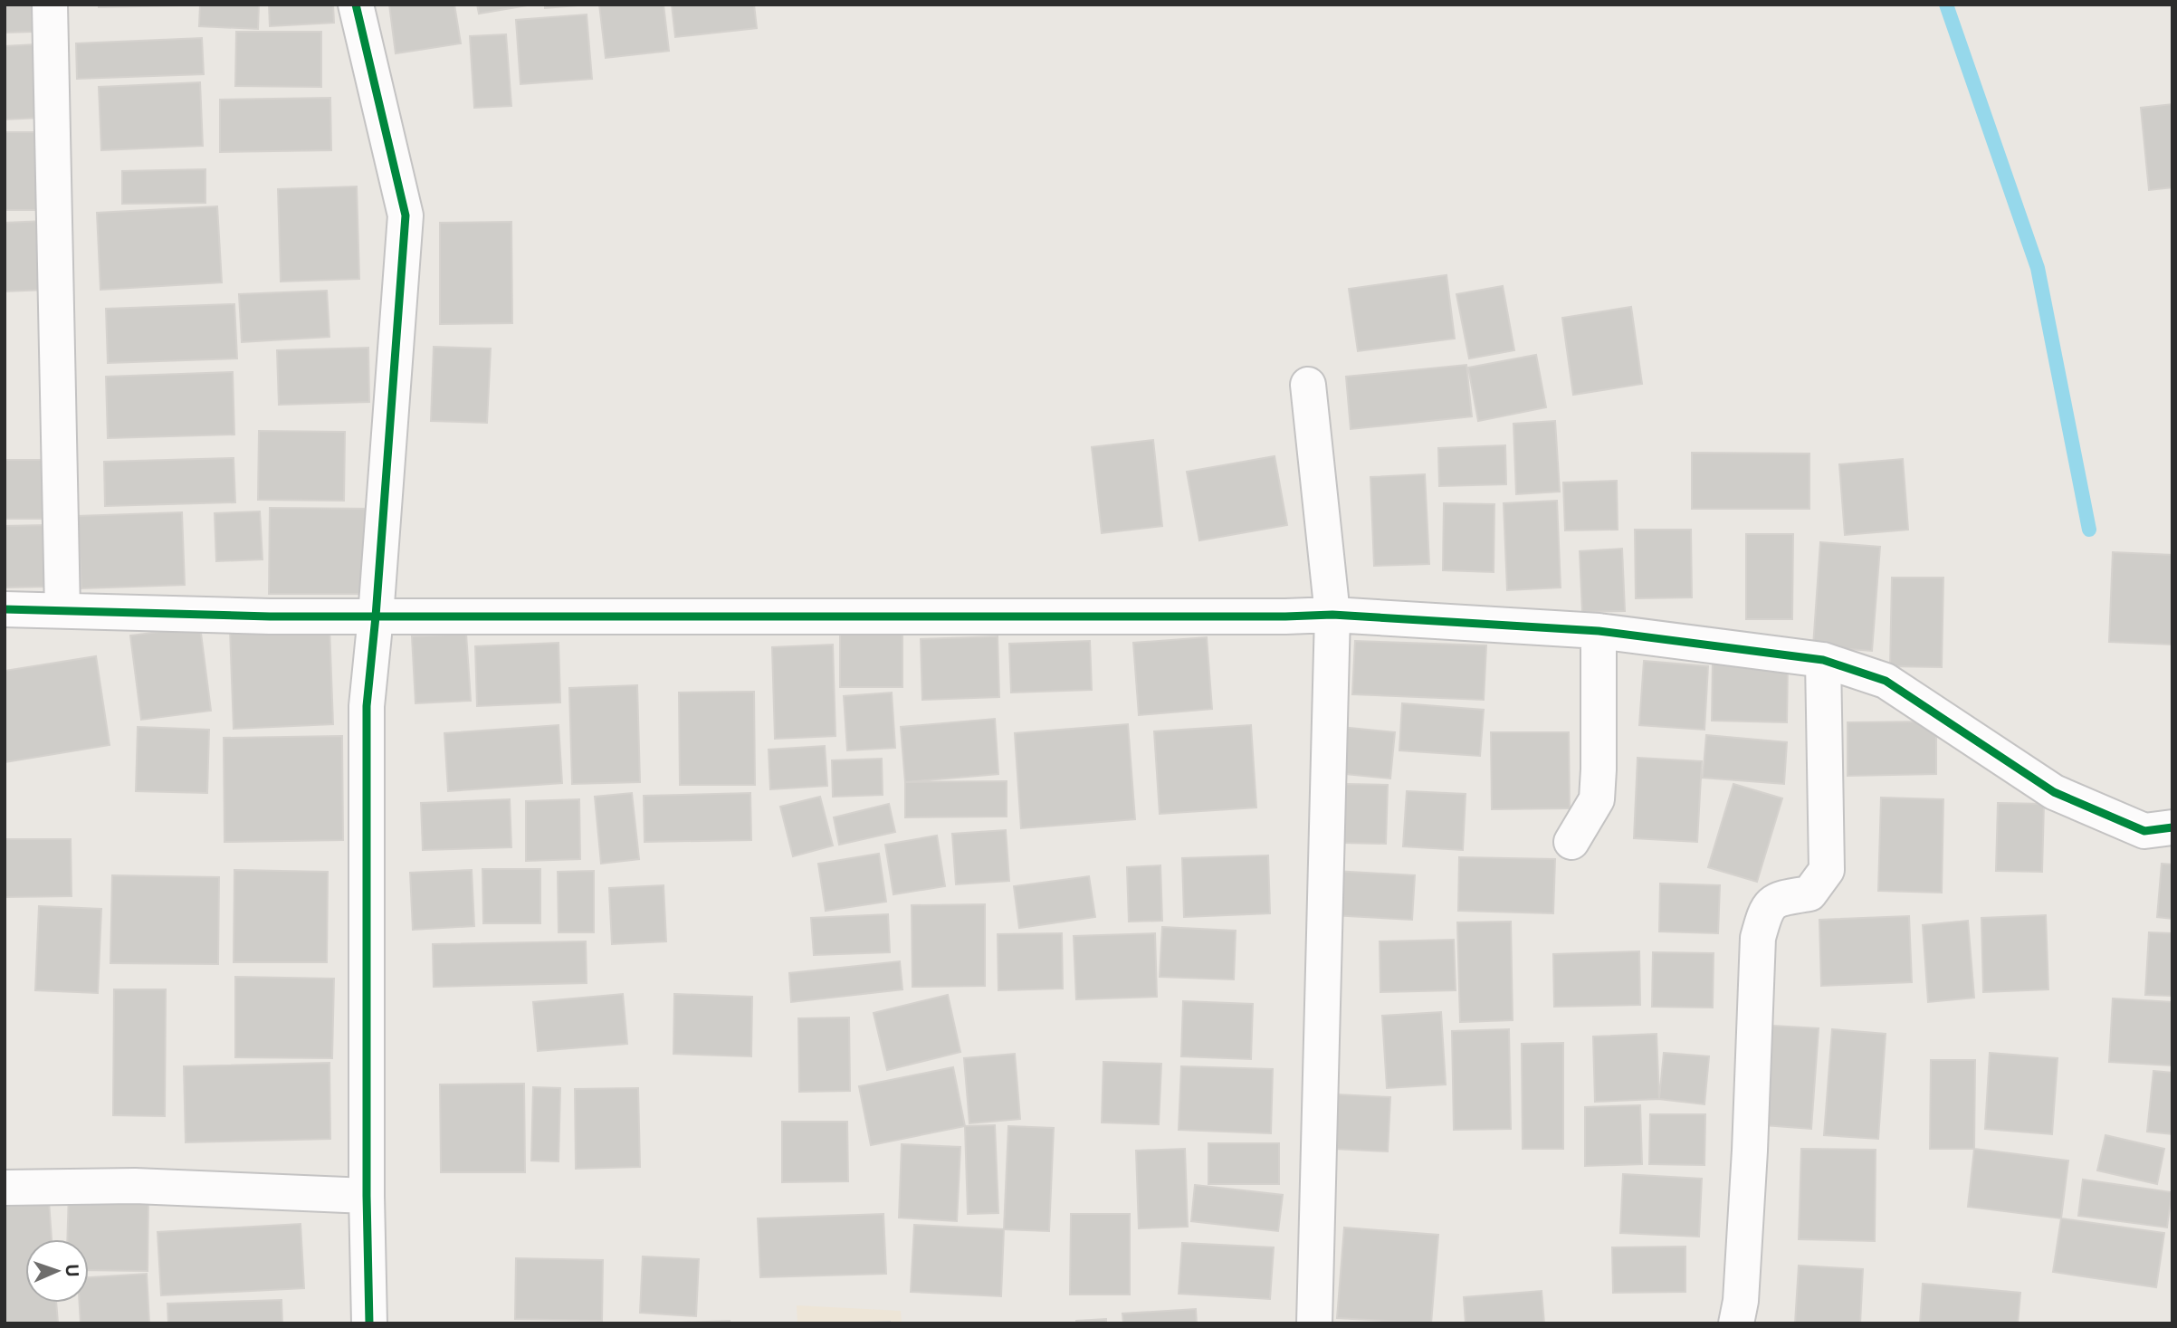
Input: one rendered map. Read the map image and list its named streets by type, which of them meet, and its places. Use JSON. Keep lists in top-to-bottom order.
{
  "north": "right"
}
